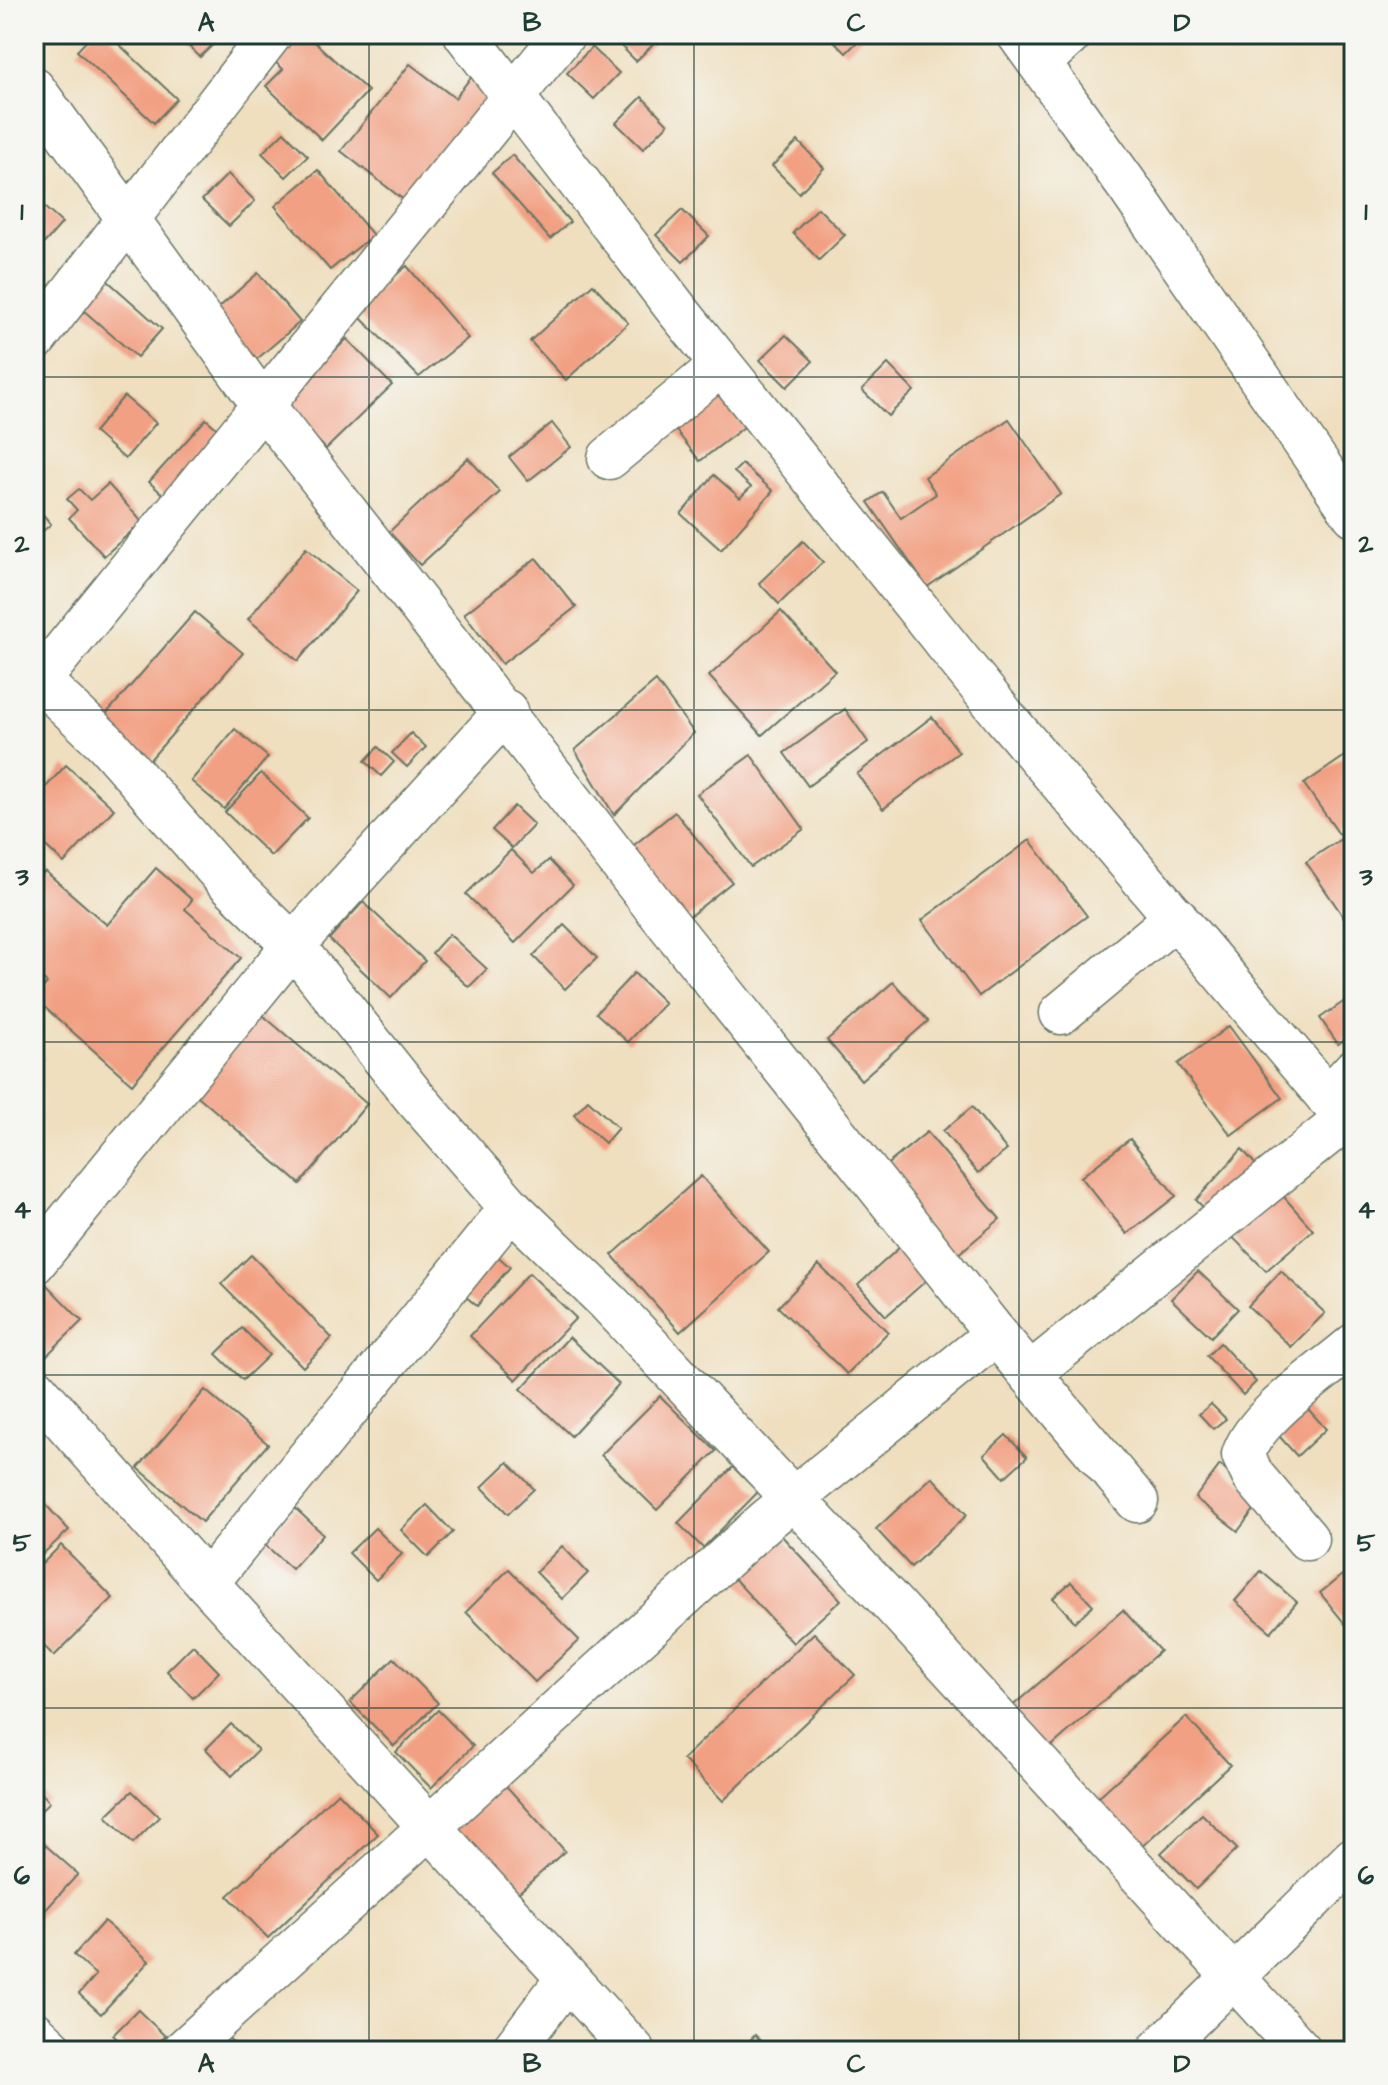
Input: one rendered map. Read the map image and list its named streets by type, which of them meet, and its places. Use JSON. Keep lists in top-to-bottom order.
{
  "grid": {
    "columns": [
      "A",
      "B",
      "C",
      "D"
    ],
    "rows": [
      "1",
      "2",
      "3",
      "4",
      "5",
      "6"
    ]
  }
}
